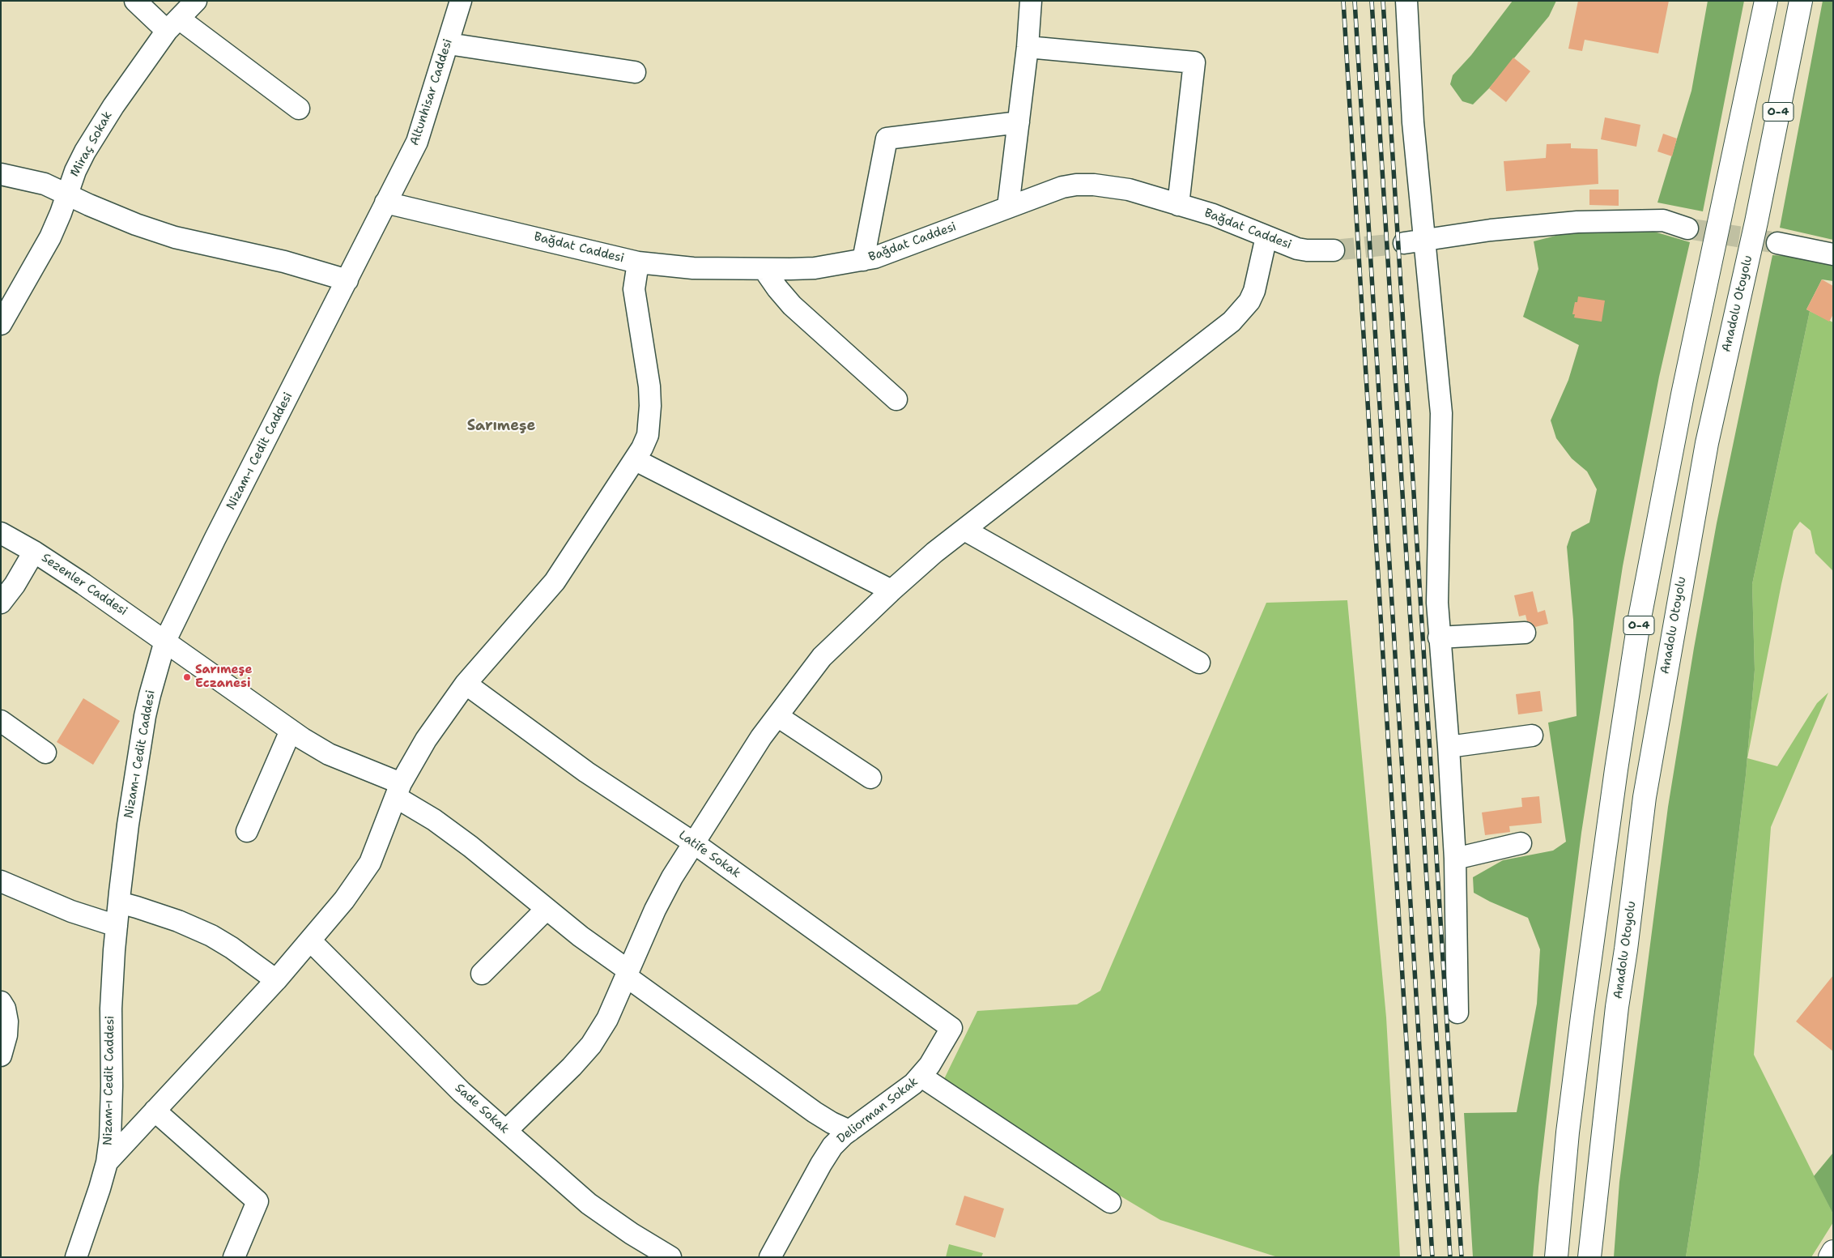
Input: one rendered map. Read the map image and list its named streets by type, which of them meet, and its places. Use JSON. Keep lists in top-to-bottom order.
{
  "streets": {
    "highway": ["O-4", "Anadolu Otoyolu"],
    "street": [
      "Altunhisar Caddesi",
      "Miraç Sokak",
      "Bağdat Caddesi",
      "Nizam-ı Cedit Caddesi",
      "Sezenler Caddesi",
      "Latife Sokak",
      "Sade Sokak",
      "Deliorman Sokak"
    ]
  },
  "crossings": [
    ["Altunhisar Caddesi", "Bağdat Caddesi"],
    ["Altunhisar Caddesi", "Nizam-ı Cedit Caddesi"],
    ["Bağdat Caddesi", "Nizam-ı Cedit Caddesi"],
    ["Nizam-ı Cedit Caddesi", "Sezenler Caddesi"],
    ["Sezenler Caddesi", "Deliorman Sokak"],
    ["Latife Sokak", "Deliorman Sokak"]
  ],
  "districts": ["Sarımeşe"],
  "places": ["Sarımeşe Eczanesi"]
}
